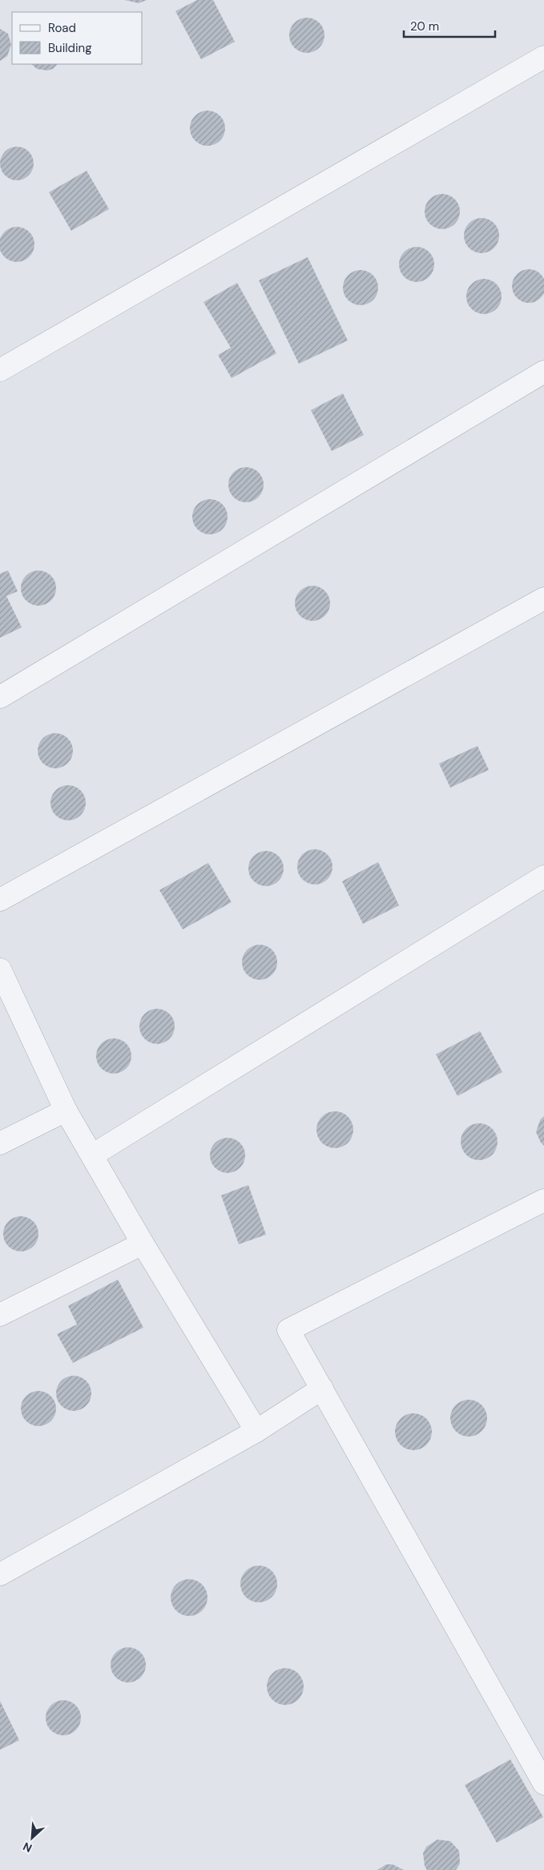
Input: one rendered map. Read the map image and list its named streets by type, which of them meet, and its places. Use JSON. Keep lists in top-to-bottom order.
{
  "legend": ["Road", "Building"],
  "scale_bar": "20 m",
  "north": "bottom left"
}
